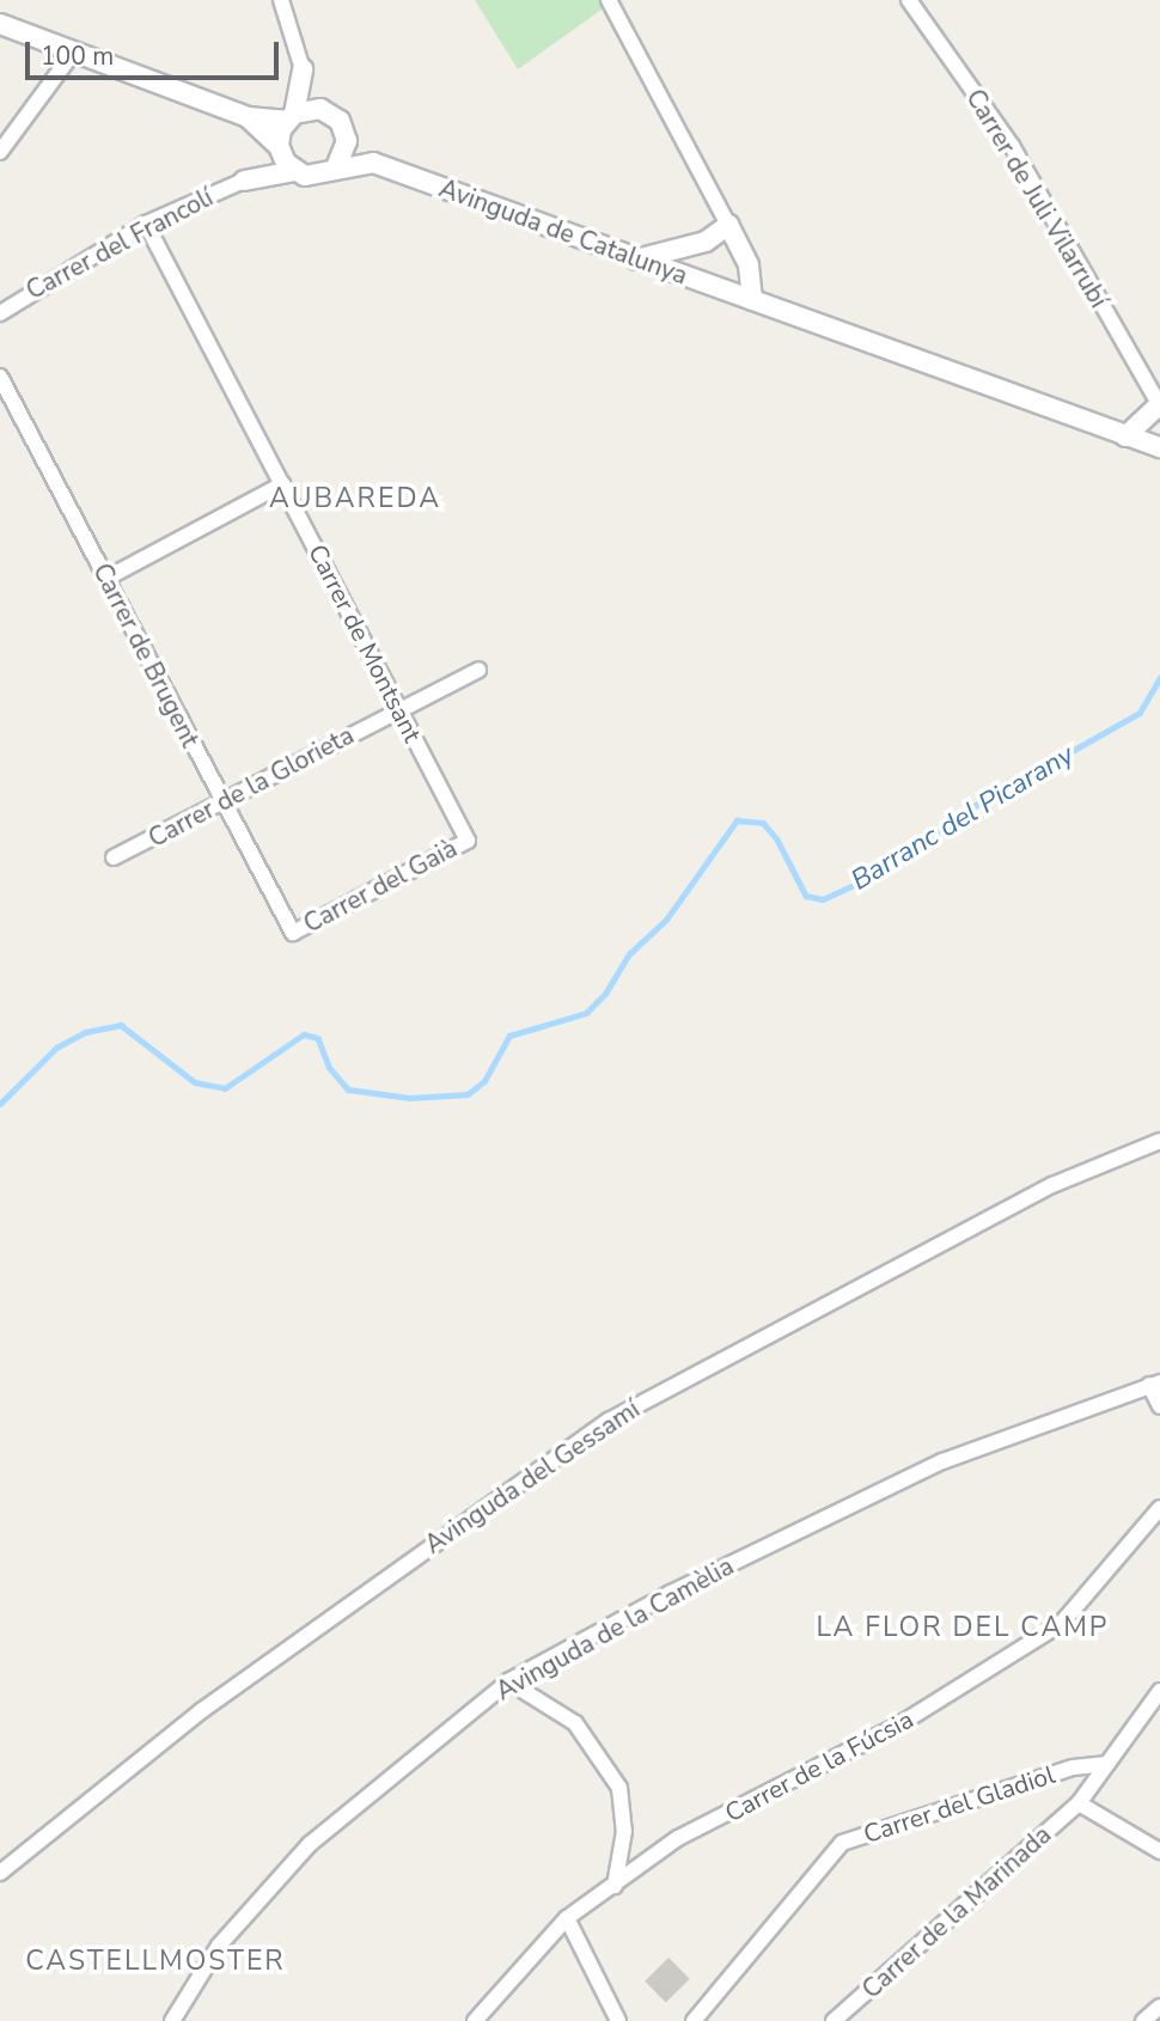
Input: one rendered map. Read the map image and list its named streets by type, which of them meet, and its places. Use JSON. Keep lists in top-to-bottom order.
{
  "streets": {
    "street": [
      "Carrer de Juli Vilarrubí",
      "Avinguda de Catalunya",
      "Carrer del Francolí",
      "Carrer de Montsant",
      "Carrer de Brugent",
      "Carrer de la Glorieta",
      "Carrer del Gaià",
      "Avinguda del Gessamí",
      "Avinguda de la Camèlia",
      "Carrer de la Fúcsia",
      "Carrer del Gladiol",
      "Carrer de la Marinada"
    ]
  },
  "crossings": [
    ["Carrer del Francolí", "Carrer de Montsant"],
    ["Carrer de Montsant", "Carrer de la Glorieta"],
    ["Carrer de Montsant", "Carrer del Gaià"],
    ["Carrer de Brugent", "Carrer de la Glorieta"],
    ["Carrer de Brugent", "Carrer del Gaià"],
    ["Carrer del Gladiol", "Carrer de la Marinada"]
  ],
  "districts": ["AUBAREDA", "LA FLOR DEL CAMP", "CASTELLMOSTER"],
  "water": ["Barranc del Picarany"],
  "scale_bar": "100 m"
}
